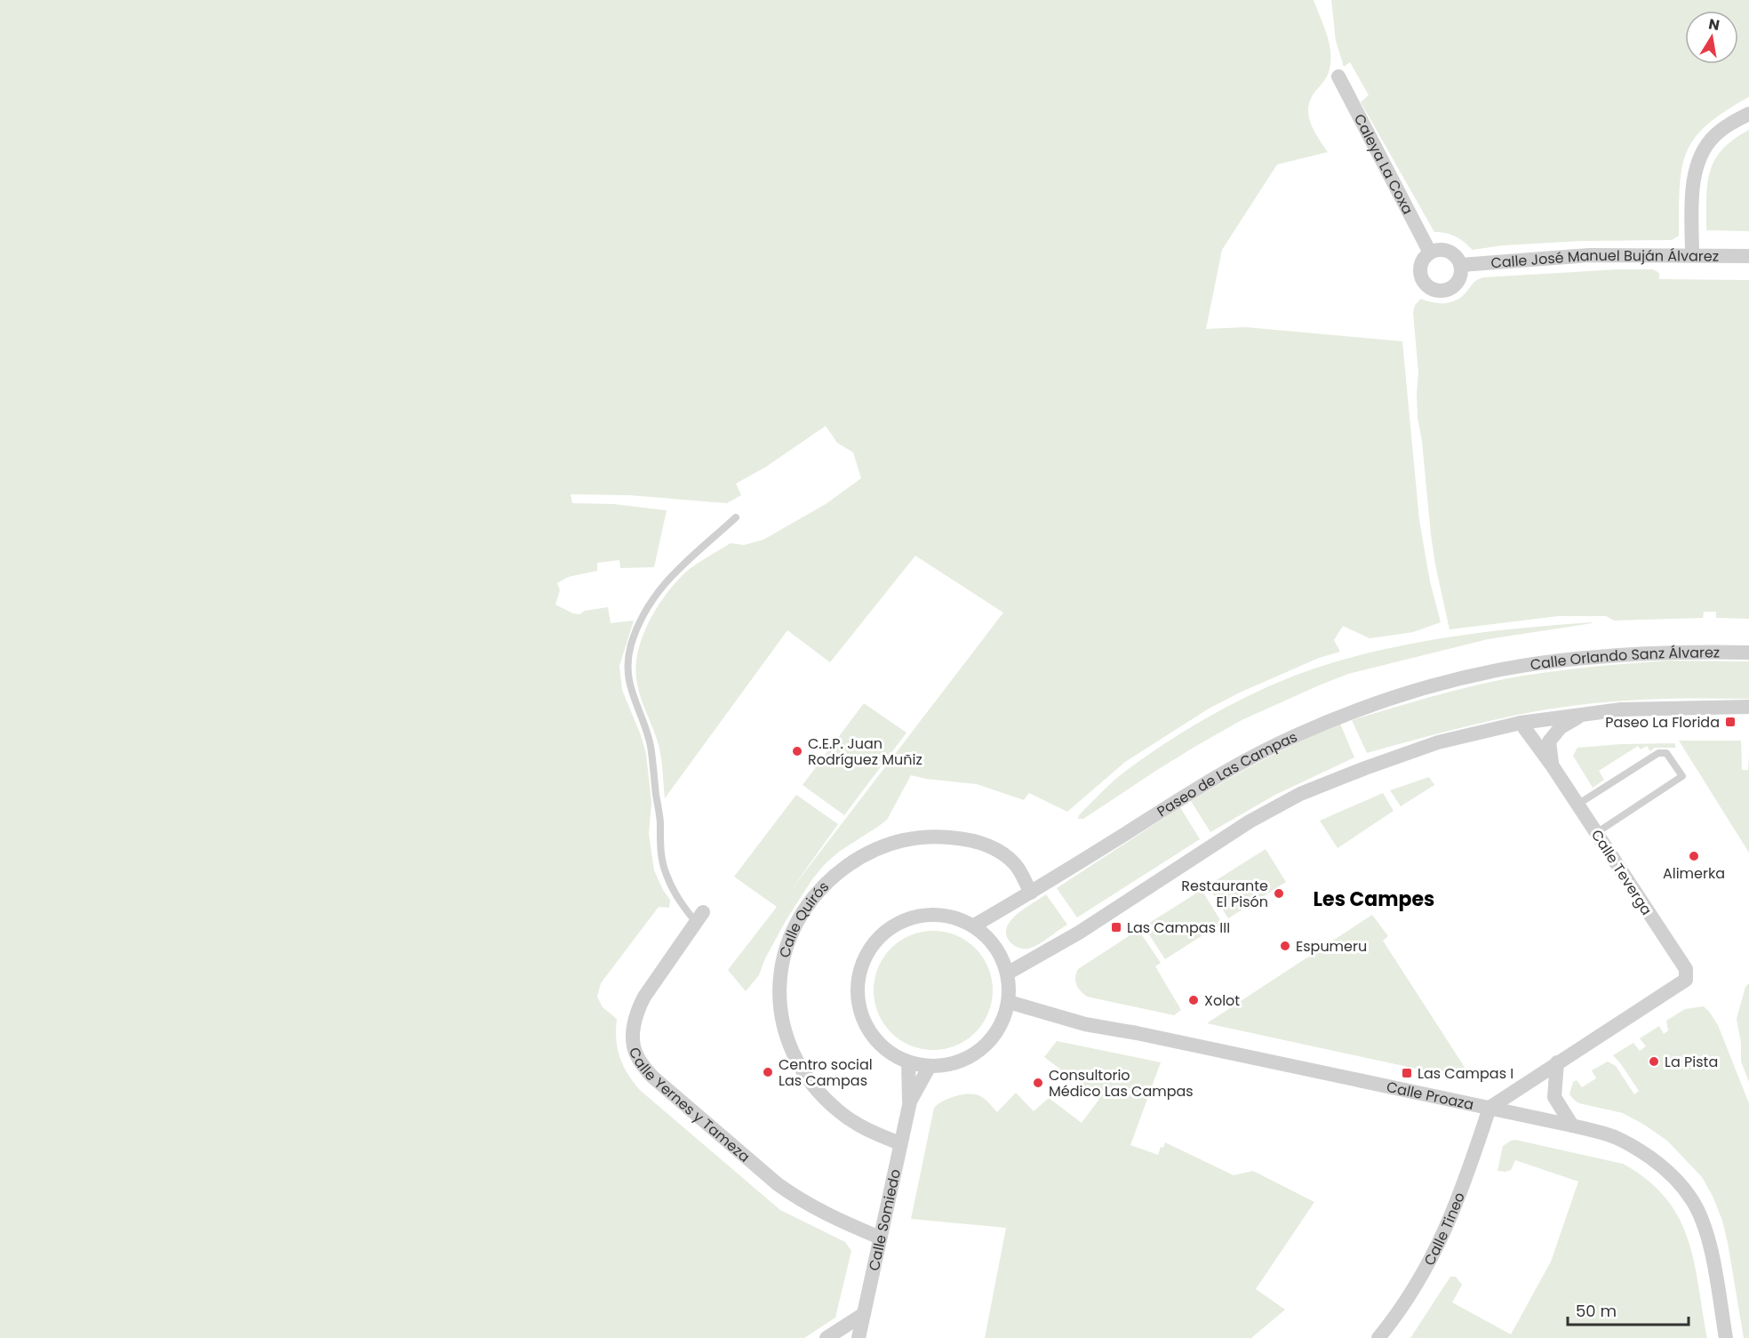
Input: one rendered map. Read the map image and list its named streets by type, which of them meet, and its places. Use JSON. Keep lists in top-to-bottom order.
{
  "streets": {
    "street": [
      "Caleya La Coxa",
      "Calle José Manuel Buján Álvarez",
      "Calle Orlando Sanz Álvarez",
      "Paseo de Las Campas",
      "Calle Teverga",
      "Calle Quirós",
      "Calle Proaza",
      "Calle Yernes y Tameza",
      "Calle Somiedo",
      "Calle Tineo"
    ]
  },
  "crossings": [
    ["Caleya La Coxa", "Calle José Manuel Buján Álvarez"],
    ["Calle Orlando Sanz Álvarez", "Paseo de Las Campas"],
    ["Paseo de Las Campas", "Calle Quirós"],
    ["Paseo de Las Campas", "Calle Proaza"],
    ["Paseo de Las Campas", "Calle Somiedo"],
    ["Calle Quirós", "Calle Somiedo"],
    ["Calle Proaza", "Calle Somiedo"],
    ["Calle Proaza", "Calle Tineo"],
    ["Calle Yernes y Tameza", "Calle Somiedo"]
  ],
  "districts": ["Les Campes"],
  "places": {
    "transit": ["Paseo La Florida", "Las Campas III", "Las Campas I"],
    "other": [
      "C.E.P. Juan Rodríguez Muñiz",
      "Alimerka",
      "Restaurante El Pisón",
      "Espumeru",
      "Xolot",
      "La Pista",
      "Centro social Las Campas",
      "Consultorio Médico Las Campas"
    ]
  },
  "scale_bar": "50 m",
  "north": "top"
}
